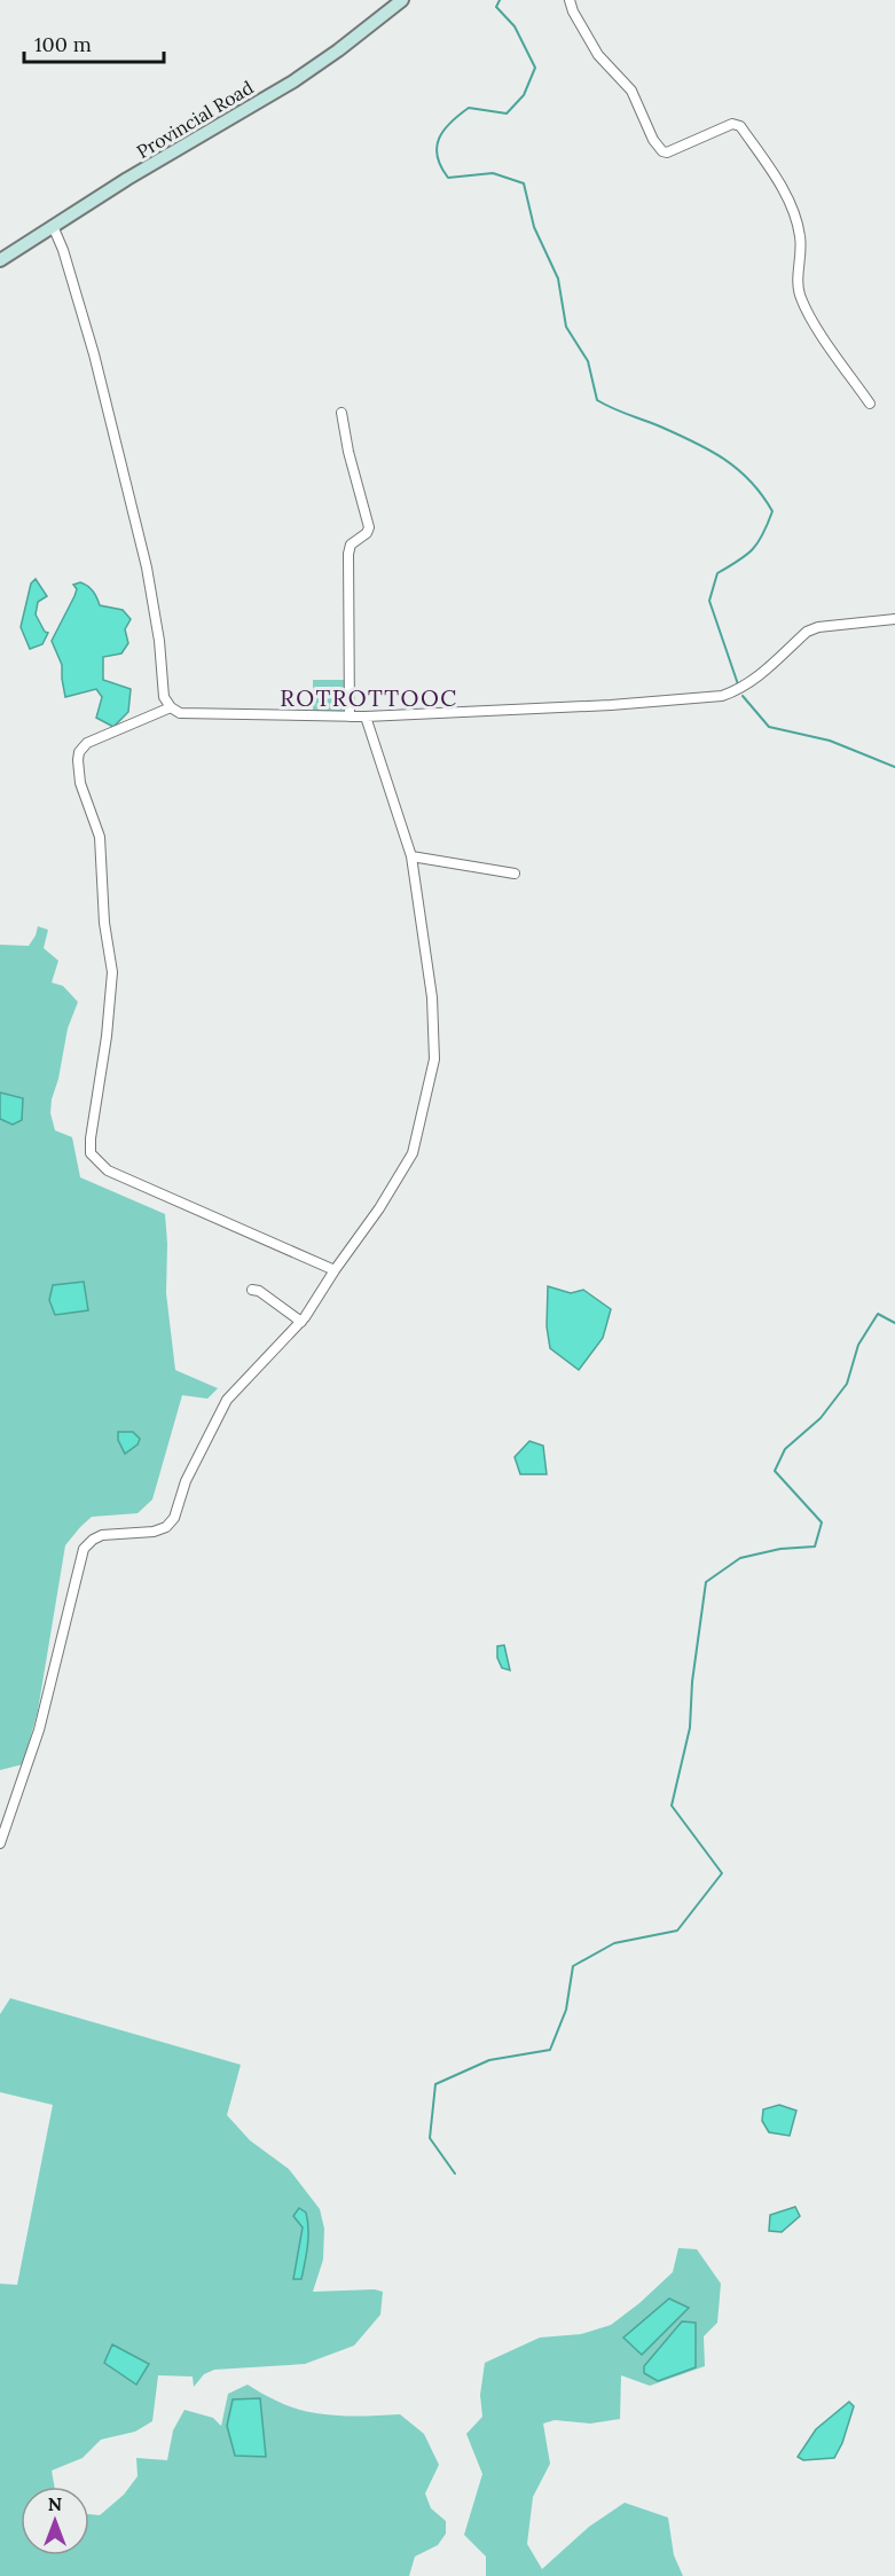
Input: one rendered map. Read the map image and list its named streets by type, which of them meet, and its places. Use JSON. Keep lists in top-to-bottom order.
{
  "streets": {
    "main road": ["Provincial Road"]
  },
  "districts": ["ROTROTTOOC"],
  "scale_bar": "100 m",
  "north": "top"
}
